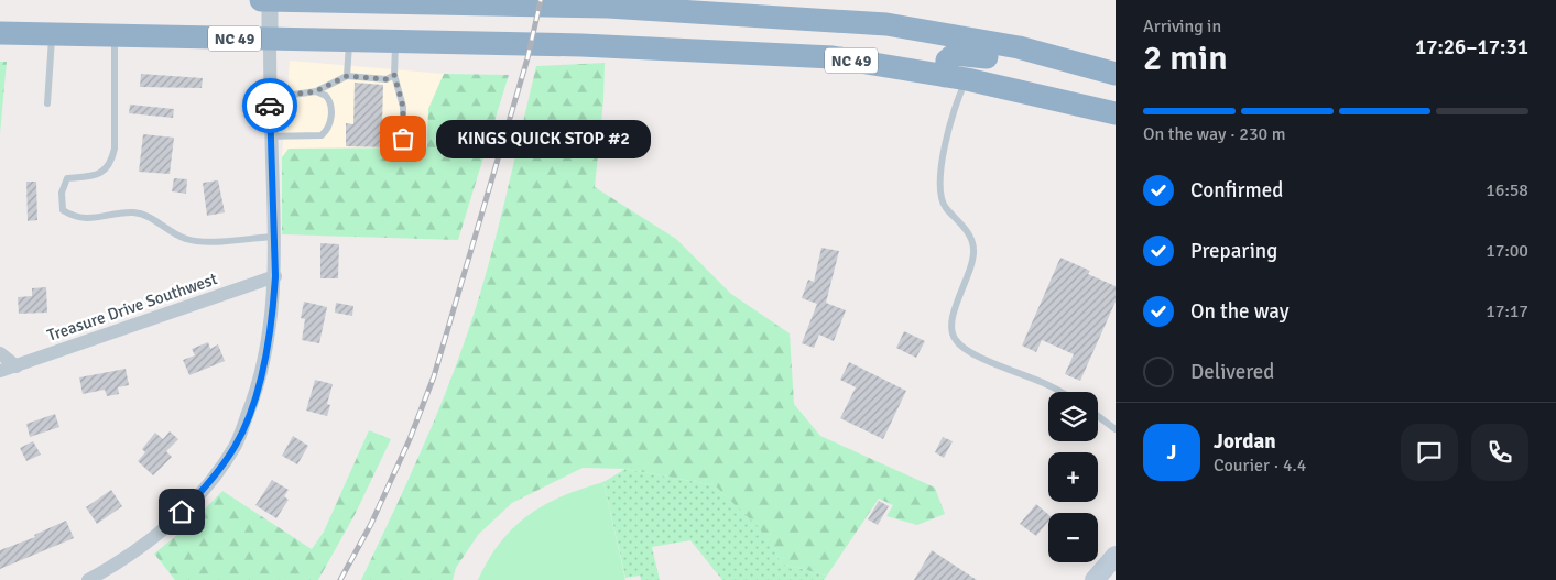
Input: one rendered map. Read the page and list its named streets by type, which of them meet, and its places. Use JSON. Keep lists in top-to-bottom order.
{
  "streets": {
    "highway": ["NC 49"],
    "street": ["Treasure Drive Southwest"]
  },
  "places": ["KINGS QUICK STOP #2"],
  "page": {
    "heading": ["2 min", "Arriving in", "17:26–17:31"],
    "panel": ["Jordan", "Courier · 4.4"],
    "bar": "On the way · 230 m",
    "bubble": "KINGS QUICK STOP #2",
    "list": [
      ["Confirmed", "16:58"],
      ["Preparing", "17:00"],
      ["On the way", "17:17"],
      "Delivered"
    ],
    "map_buttons": ["+", "−"],
    "round": "J"
  }
}
